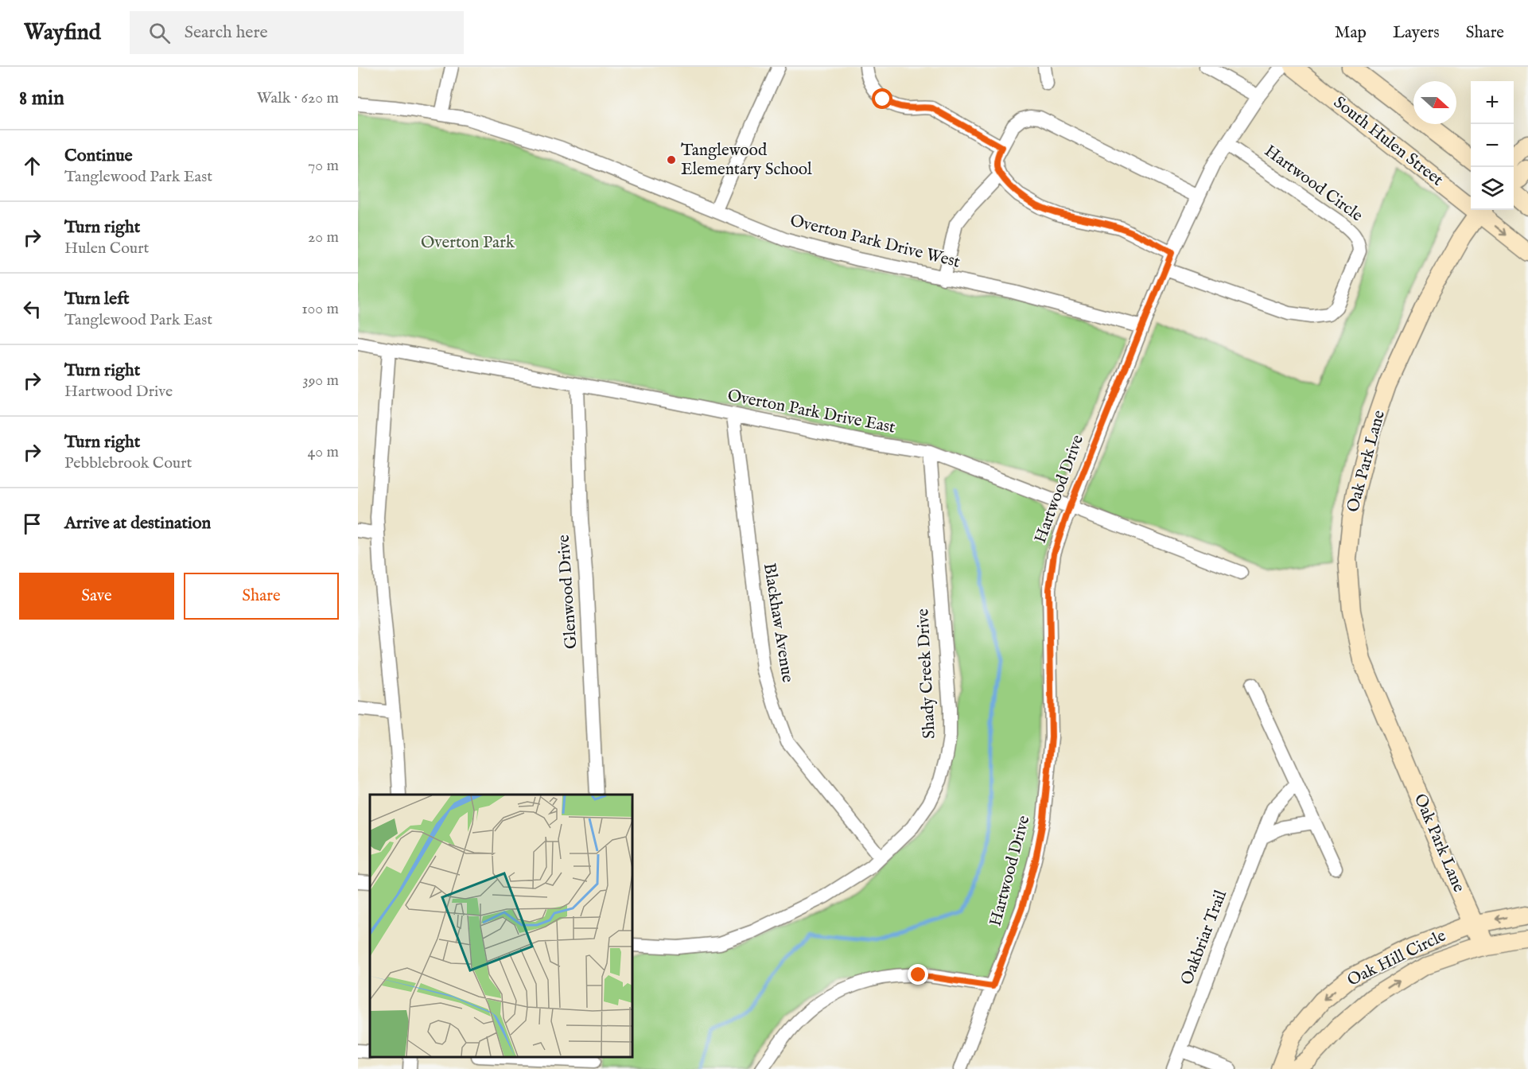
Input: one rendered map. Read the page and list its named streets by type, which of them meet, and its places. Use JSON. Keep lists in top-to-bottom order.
{
  "streets": {
    "street": [
      "South Hulen Street",
      "Hartwood Circle",
      "Overton Park Drive West",
      "Overton Park Drive East",
      "Oak Park Lane",
      "Hartwood Drive",
      "Glenwood Drive",
      "Blackhaw Avenue",
      "Shady Creek Drive",
      "Oakbriar Trail",
      "Oak Hill Circle"
    ]
  },
  "crossings": [
    ["Hartwood Circle", "Hartwood Drive"],
    ["Overton Park Drive West", "Hartwood Drive"],
    ["Overton Park Drive East", "Hartwood Drive"],
    ["Overton Park Drive East", "Glenwood Drive"],
    ["Overton Park Drive East", "Blackhaw Avenue"],
    ["Overton Park Drive East", "Shady Creek Drive"],
    ["Oak Park Lane", "Oak Hill Circle"],
    ["Blackhaw Avenue", "Shady Creek Drive"]
  ],
  "parks": ["Overton Park"],
  "places": ["Tanglewood Elementary School"],
  "north": "right",
  "page": {
    "header": "Wayfind",
    "search": "Search here",
    "nav": ["Map", "Layers", "Share"],
    "heading": ["8 min", "Walk · 620 m"],
    "map_buttons": ["+", "−"],
    "list": [
      ["Continue", "Tanglewood Park East", "70 m"],
      ["Turn right", "Hulen Court", "20 m"],
      ["Turn left", "Tanglewood Park East", "100 m"],
      ["Turn right", "Hartwood Drive", "390 m"],
      ["Turn right", "Pebblebrook Court", "40 m"],
      "Arrive at destination"
    ],
    "buttons": ["Save", "Share"]
  }
}
